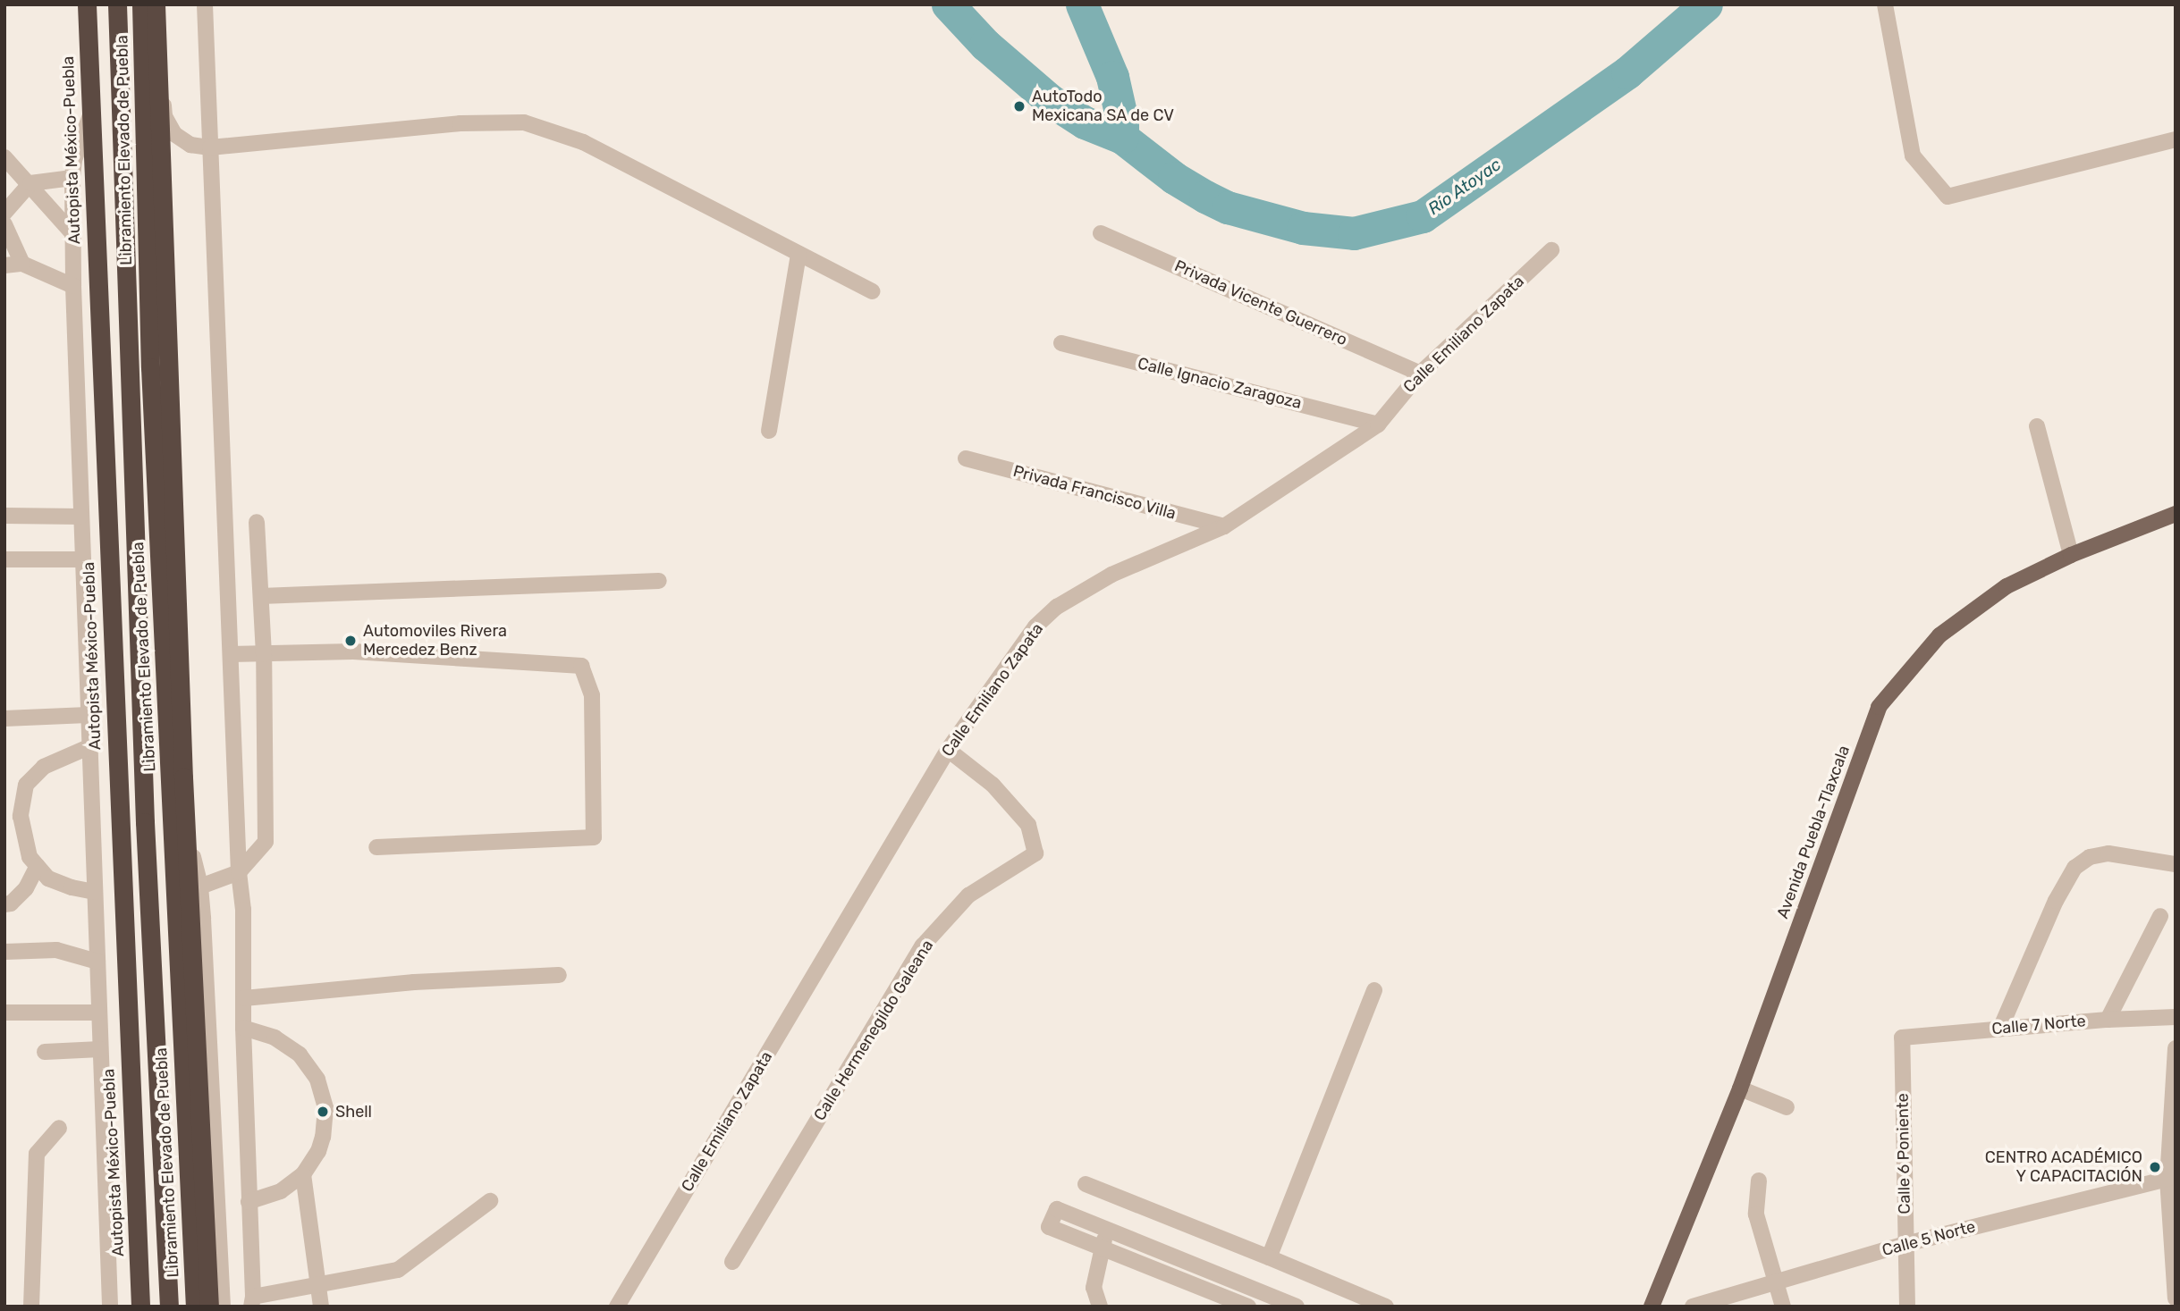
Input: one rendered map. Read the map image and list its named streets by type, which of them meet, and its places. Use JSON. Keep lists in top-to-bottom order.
{
  "streets": {
    "highway": ["Autopista México-Puebla", "Libramiento Elevado de Puebla"],
    "main road": ["Avenida Puebla-Tlaxcala"],
    "street": [
      "Privada Vicente Guerrero",
      "Calle Emiliano Zapata",
      "Calle Ignacio Zaragoza",
      "Privada Francisco Villa",
      "Calle 7 Norte",
      "Calle Hermenegildo Galeana",
      "Calle 6 Poniente",
      "Calle 5 Norte"
    ]
  },
  "crossings": [
    ["Privada Vicente Guerrero", "Calle Emiliano Zapata"],
    ["Calle Emiliano Zapata", "Calle Ignacio Zaragoza"],
    ["Calle Emiliano Zapata", "Privada Francisco Villa"],
    ["Calle Emiliano Zapata", "Calle Hermenegildo Galeana"],
    ["Calle 7 Norte", "Calle 6 Poniente"],
    ["Calle 6 Poniente", "Calle 5 Norte"]
  ],
  "water": ["Río Atoyac"],
  "places": [
    "AutoTodo Mexicana SA de CV",
    "Automoviles Rivera Mercedez Benz",
    "Shell",
    "CENTRO ACADÉMICO Y CAPACITACIÓN"
  ]
}
